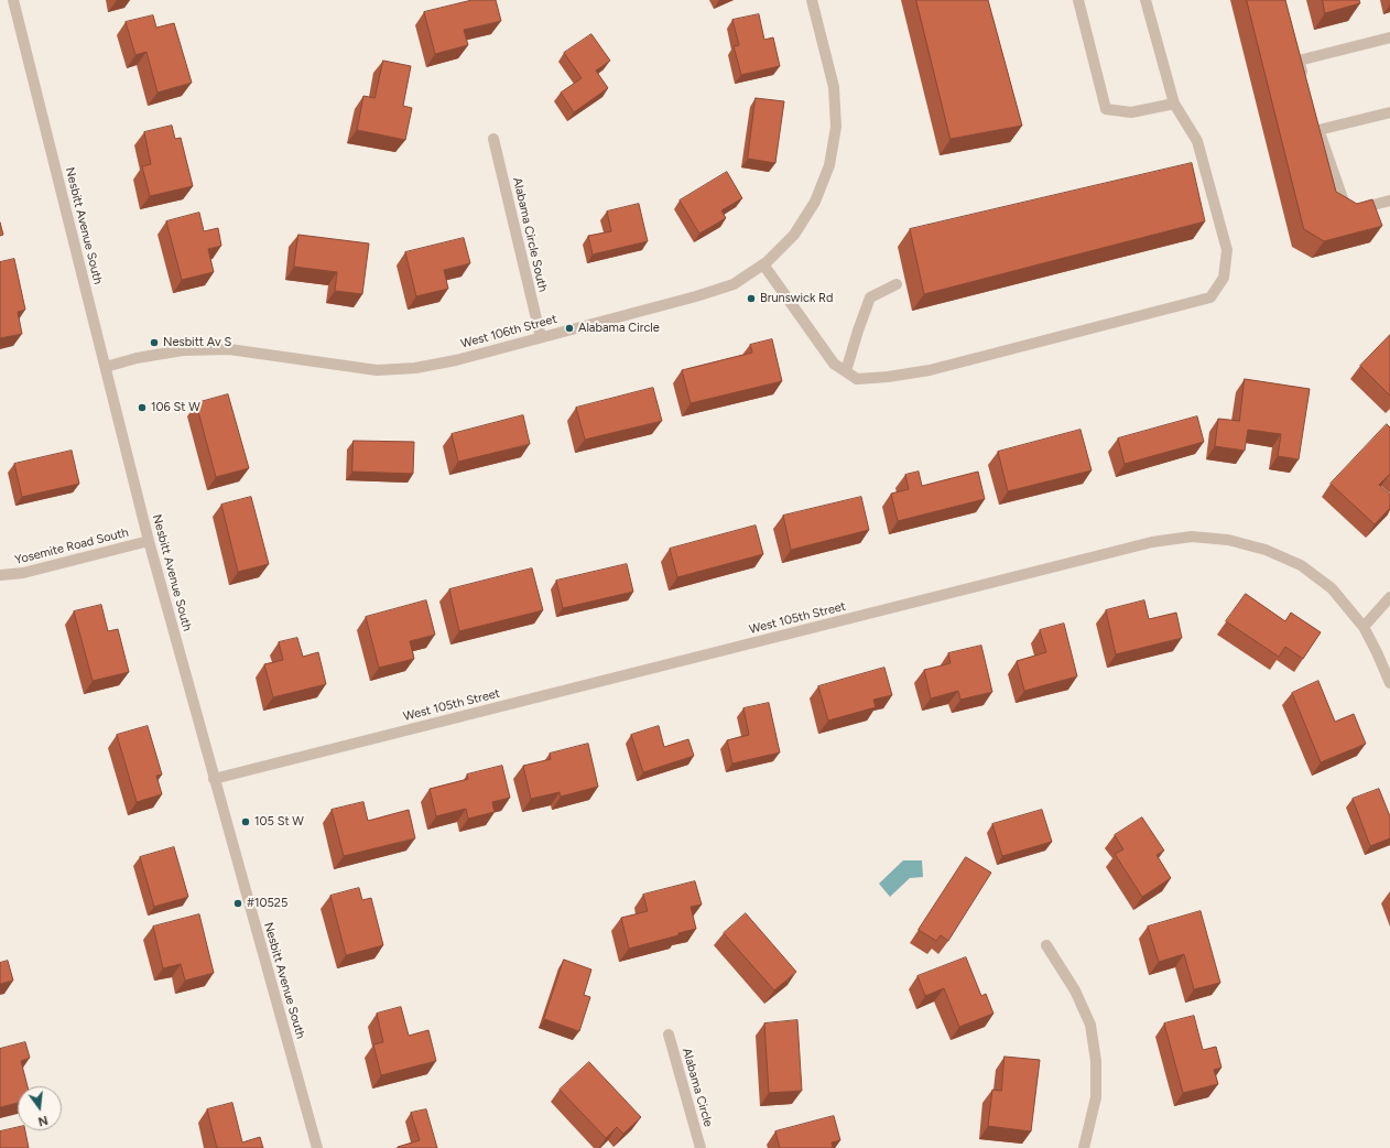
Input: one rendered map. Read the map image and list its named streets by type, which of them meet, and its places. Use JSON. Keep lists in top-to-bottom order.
{
  "streets": {
    "street": [
      "Nesbitt Avenue South",
      "Alabama Circle South",
      "West 106th Street",
      "Yosemite Road South",
      "West 105th Street",
      "Alabama Circle"
    ]
  },
  "crossings": [
    ["Nesbitt Avenue South", "West 106th Street"],
    ["Nesbitt Avenue South", "Yosemite Road South"],
    ["Nesbitt Avenue South", "West 105th Street"],
    ["Alabama Circle South", "West 106th Street"]
  ],
  "places": [
    "Brunswick Rd",
    "Alabama Circle",
    "Nesbitt Av S",
    "106 St W",
    "105 St W",
    "#10525"
  ],
  "north": "bottom"
}
